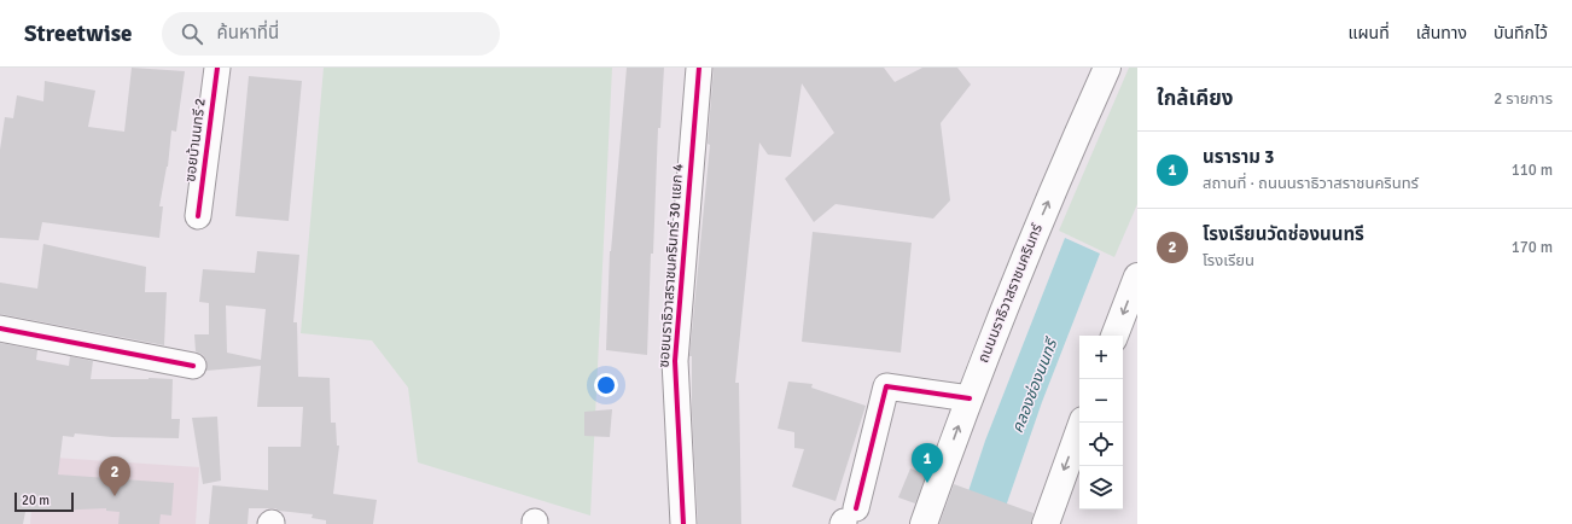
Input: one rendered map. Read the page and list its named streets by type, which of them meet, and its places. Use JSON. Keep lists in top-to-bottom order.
{
  "streets": {
    "main road": ["ถนนนราธิวาสราชนครินทร์"],
    "street": ["ซอยบ้านนทรี 2", "ซอยนราธิวาสราชนครินทร์ 30 แยก 4"]
  },
  "water": ["คลองช่องนนทรี"],
  "scale_bar": "20 m",
  "page": {
    "header": "Streetwise",
    "search": "ค้นหาที่นี่",
    "nav": ["แผนที่", "เส้นทาง", "บันทึกไว้"],
    "heading": ["ใกล้เคียง", "2 รายการ"],
    "list": [
      {
        "mark": "1",
        "name": "นราราม 3",
        "note": "สถานที่ · ถนนนราธิวาสราชนครินทร์",
        "value": "110 m"
      },
      {
        "mark": "2",
        "name": "โรงเรียนวัดช่องนนทรี",
        "note": "โรงเรียน",
        "value": "170 m"
      }
    ],
    "map_buttons": ["+", "−"],
    "pins": ["1", "2"],
    "scale": "20 m"
  }
}
